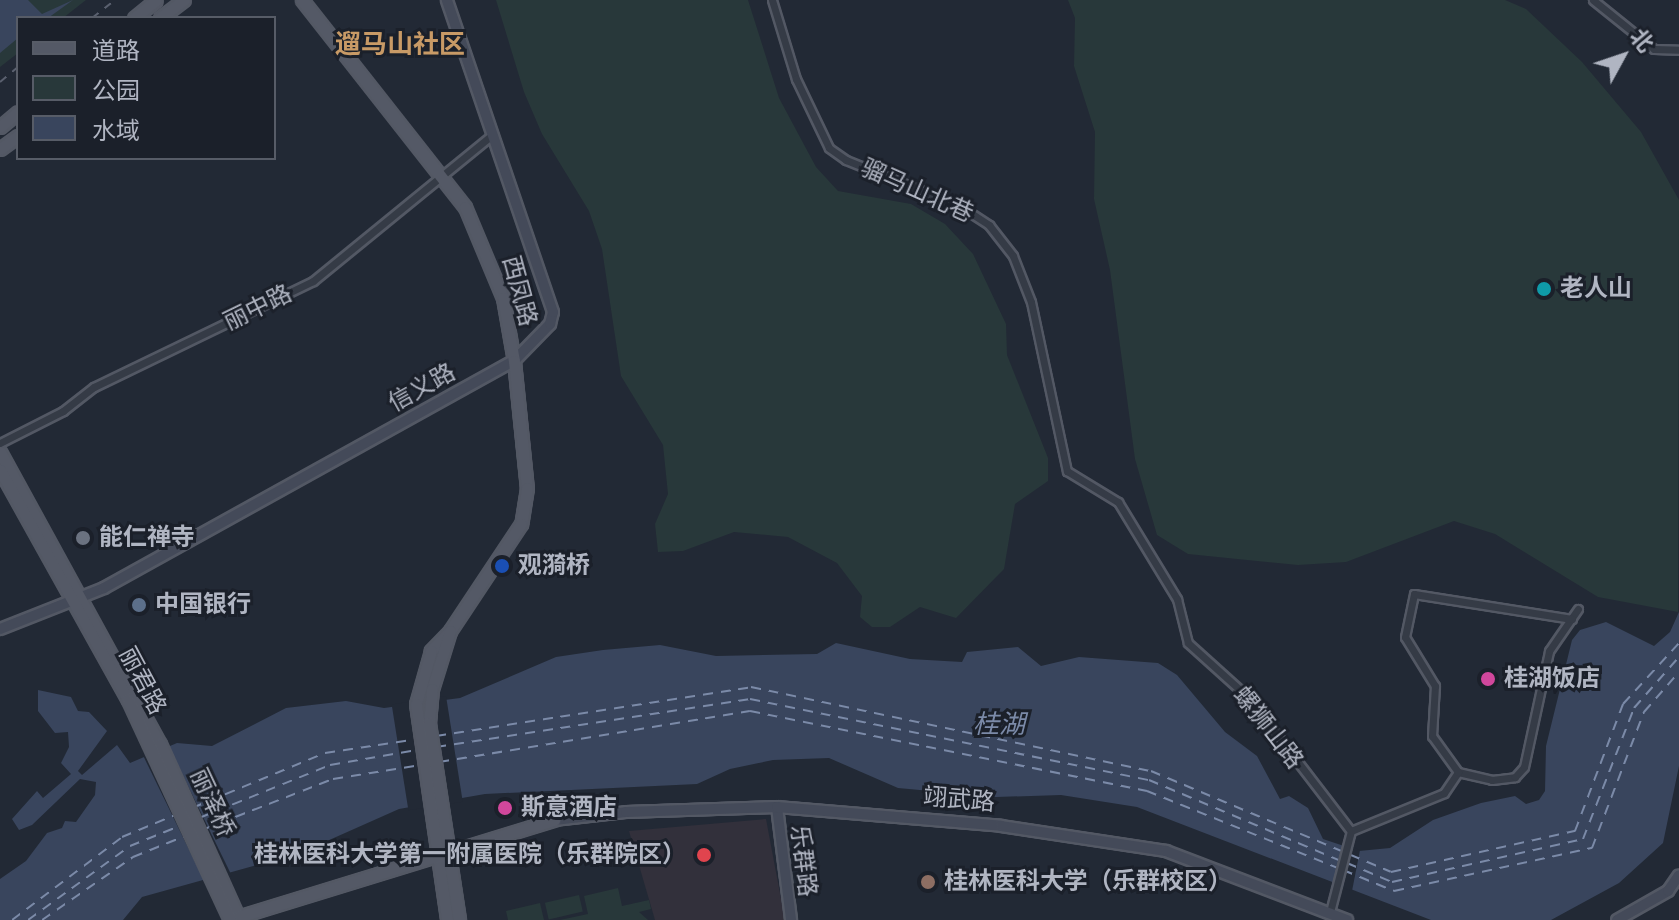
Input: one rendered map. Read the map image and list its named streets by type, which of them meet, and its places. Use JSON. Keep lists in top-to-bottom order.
{
  "streets": {
    "main road": [
      "西凤路",
      "丽君路",
      "翊武路",
      "丽泽桥"
    ],
    "street": [
      "骝马山北巷",
      "丽中路",
      "信义路",
      "螺狮山路",
      "乐群路"
    ]
  },
  "crossings": [
    ["骝马山北巷", "螺狮山路"],
    ["西凤路", "丽中路"],
    ["西凤路", "信义路"],
    ["西凤路", "翊武路"],
    ["丽中路", "信义路"],
    ["信义路", "丽君路"],
    ["丽君路", "丽泽桥"],
    ["翊武路", "丽泽桥"],
    ["翊武路", "乐群路"]
  ],
  "districts": ["遛马山社区"],
  "water": ["桂湖"],
  "places": [
    "老人山",
    "能仁禅寺",
    "观漪桥",
    "中国银行",
    "桂湖饭店",
    "斯意酒店",
    "桂林医科大学第一附属医院（乐群院区）",
    "桂林医科大学（乐群校区）"
  ],
  "legend": ["道路", "公园", "水域"],
  "north": "top right"
}
